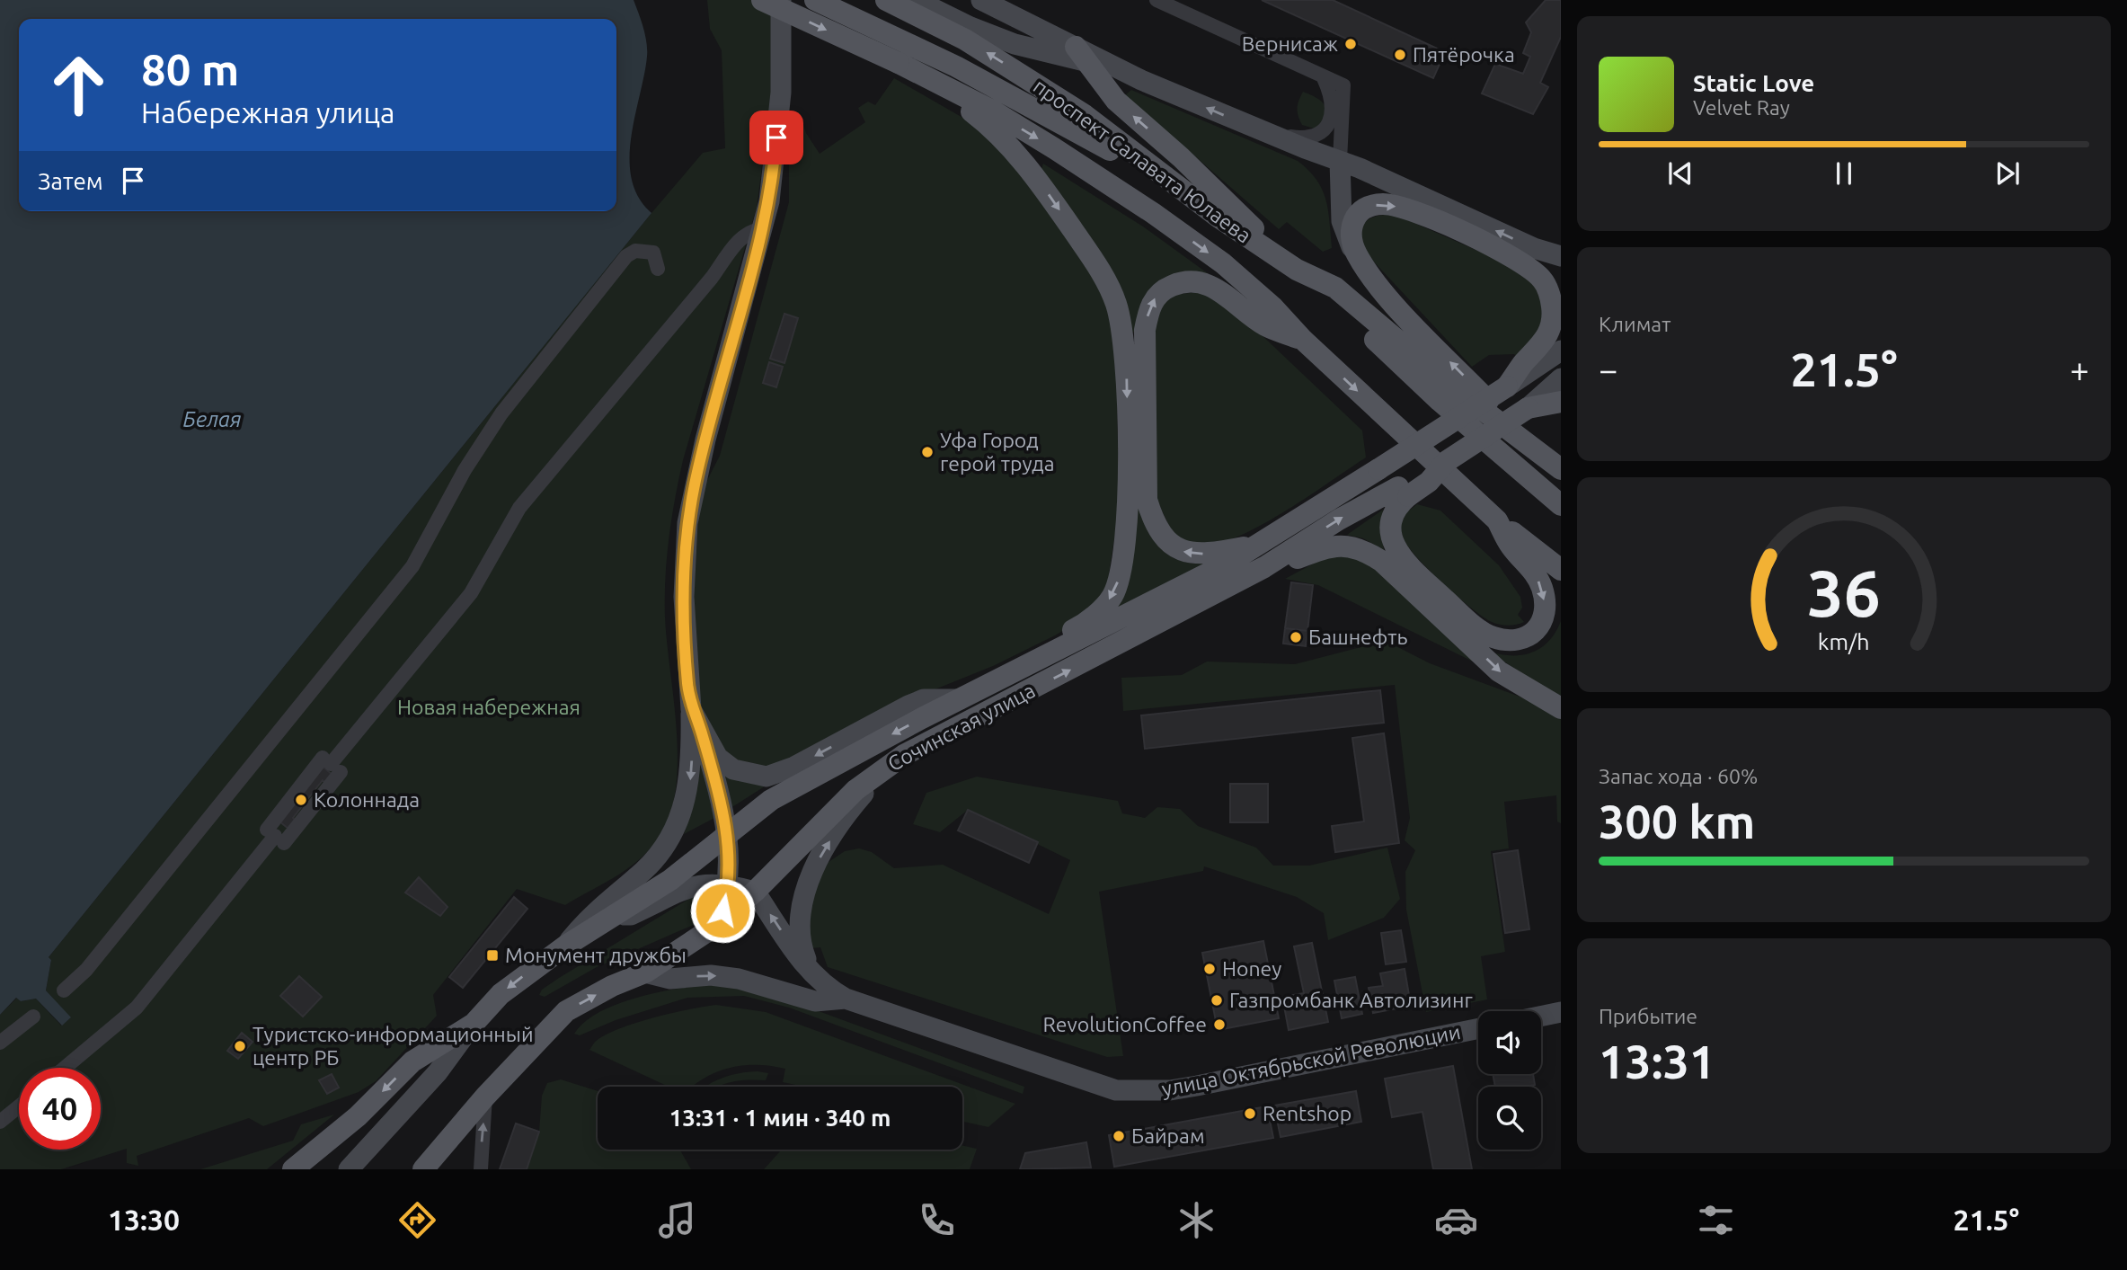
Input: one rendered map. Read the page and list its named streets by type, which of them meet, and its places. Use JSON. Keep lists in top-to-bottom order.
{
  "streets": {
    "main road": ["проспект Салавата Юлаева", "Сочинская улица"],
    "street": ["улица Октябрьской Революции"]
  },
  "water": ["Белая"],
  "parks": ["Новая набережная"],
  "places": {
    "other": [
      "Вернисаж",
      "Пятёрочка",
      "Уфа Город герой труда",
      "Башнефть",
      "Колоннада",
      "Honey",
      "Газпромбанк Автолизинг",
      "RevolutionCoffee",
      "Туристско-информационный центр РБ",
      "Rentshop",
      "Байрам"
    ],
    "transit": ["Монумент дружбы"]
  },
  "page": {
    "turn": ["80 m", "Набережная улица"],
    "song": ["Static Love", "Velvet Ray"],
    "then": "Затем",
    "tile": [
      "Климат",
      ["Запас хода · 60%", "300 km"],
      ["Прибытие", "13:31"]
    ],
    "heat": ["−", "21.5°", "+"],
    "limit": "40",
    "trip": "13:31 · 1 мин · 340 m",
    "tabs": ["13:30", "21.5°"],
    "gauge": ["36", "km/h"]
  }
}
